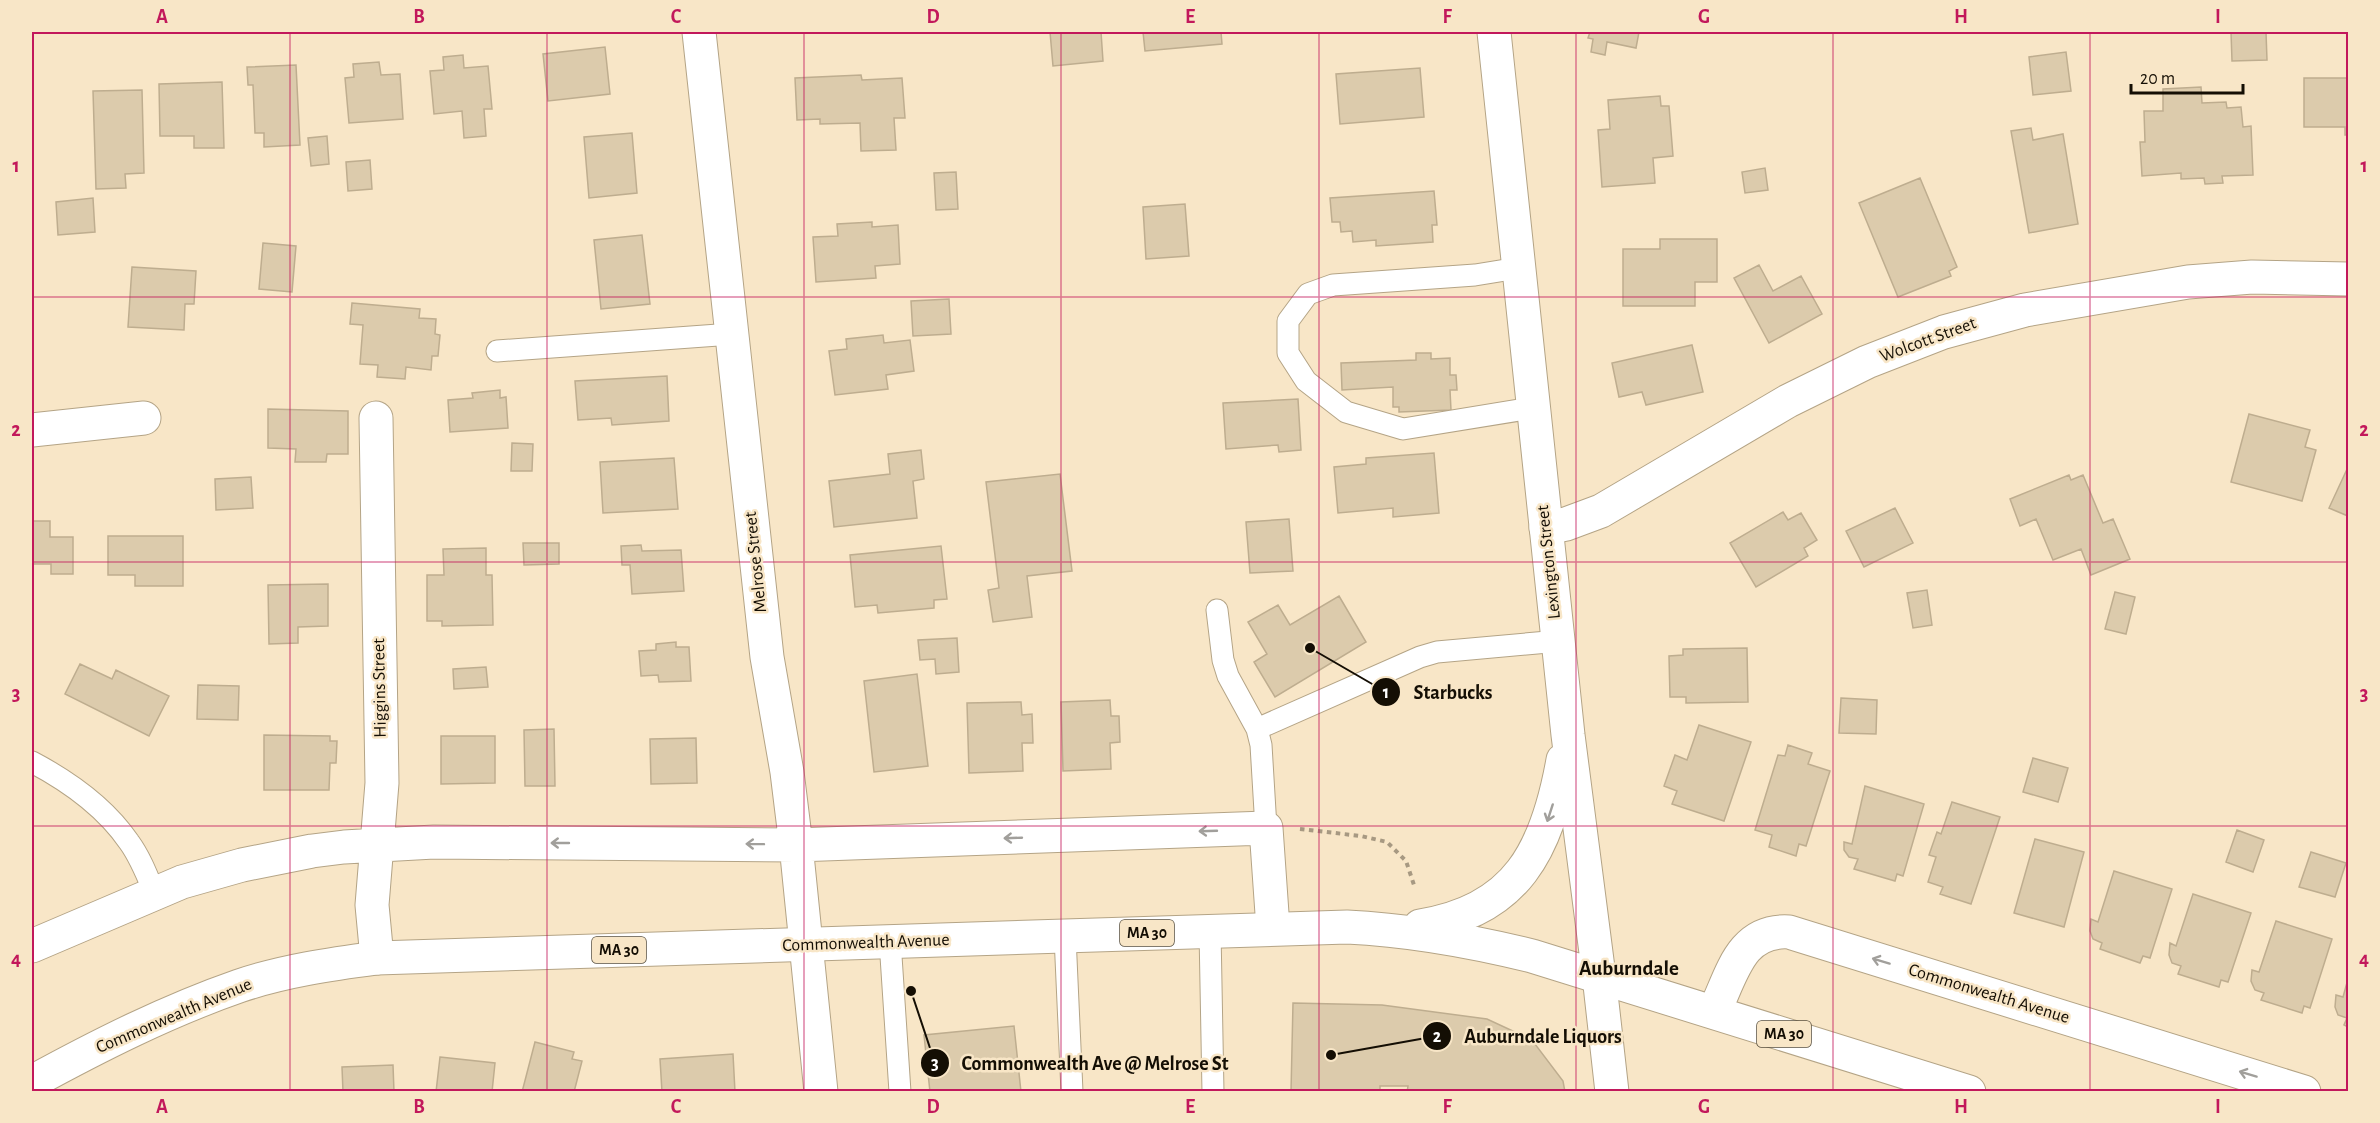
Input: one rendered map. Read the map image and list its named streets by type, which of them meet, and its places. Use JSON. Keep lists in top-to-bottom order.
{
  "streets": {
    "street": [
      "Wolcott Street",
      "Melrose Street",
      "Lexington Street",
      "Higgins Street",
      "MA 30",
      "Commonwealth Avenue"
    ]
  },
  "crossings": [
    ["Wolcott Street", "Lexington Street"],
    ["Melrose Street", "Commonwealth Avenue"],
    ["Lexington Street", "Commonwealth Avenue"],
    ["Higgins Street", "Commonwealth Avenue"]
  ],
  "districts": ["Auburndale"],
  "places": ["Starbucks", "Commonwealth Ave @ Melrose St", "Auburndale Liquors"],
  "scale_bar": "20 m",
  "grid": {
    "columns": [
      "A",
      "B",
      "C",
      "D",
      "E",
      "F",
      "G",
      "H",
      "I"
    ],
    "rows": [
      "1",
      "2",
      "3",
      "4"
    ]
  }
}
